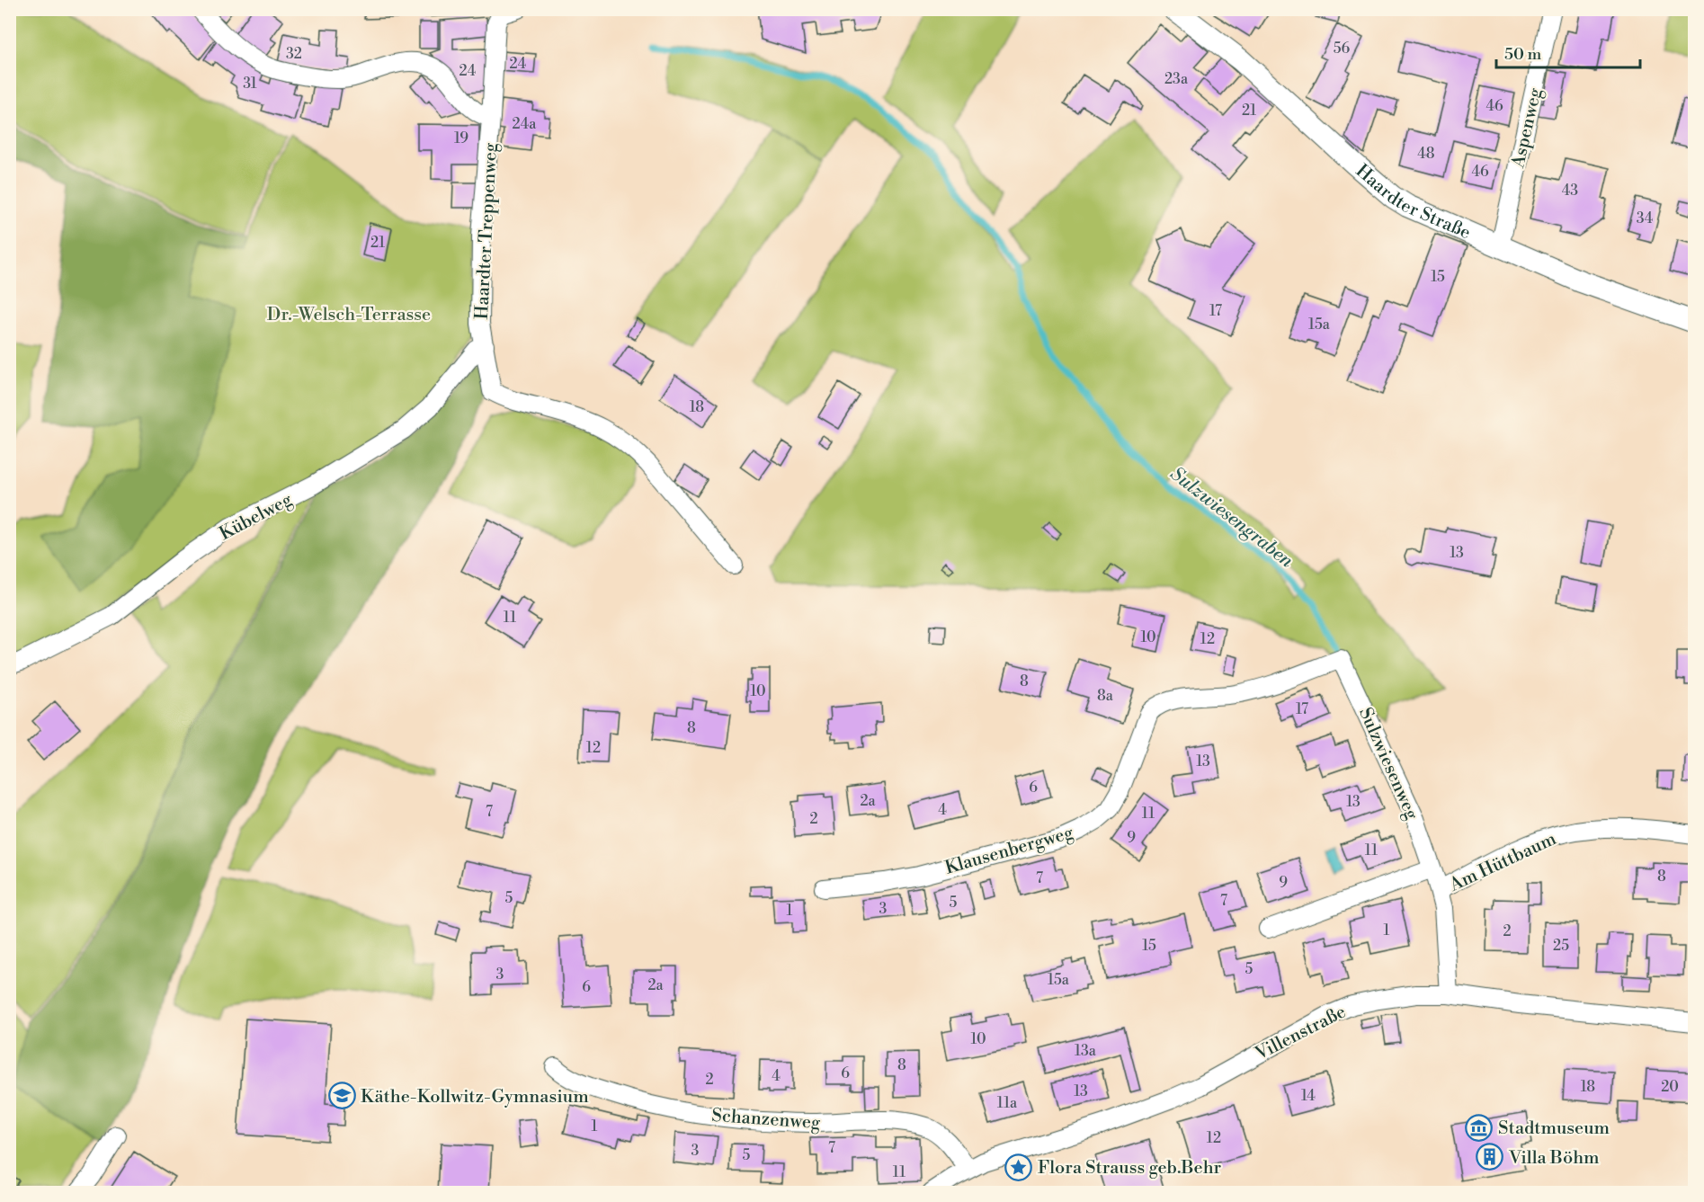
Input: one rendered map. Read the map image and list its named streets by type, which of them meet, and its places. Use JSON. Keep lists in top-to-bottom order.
{
  "streets": {
    "street": [
      "Aspenweg",
      "Haardter Straße",
      "Haardter Treppenweg",
      "Kübelweg",
      "Sulzwiesenweg",
      "Klausenbergweg",
      "Am Hüttbaum",
      "Villenstraße",
      "Schanzenweg"
    ]
  },
  "crossings": [
    ["Aspenweg", "Haardter Straße"],
    ["Haardter Treppenweg", "Kübelweg"],
    ["Sulzwiesenweg", "Klausenbergweg"],
    ["Sulzwiesenweg", "Am Hüttbaum"],
    ["Sulzwiesenweg", "Villenstraße"],
    ["Villenstraße", "Schanzenweg"]
  ],
  "water": ["Sulzwiesengraben"],
  "parks": ["Dr.-Welsch-Terrasse"],
  "places": {
    "school or university": ["Käthe-Kollwitz-Gymnasium"],
    "museum": ["Stadtmuseum"],
    "building": ["Villa Böhm"],
    "place": ["Flora Strauss geb.Behr"]
  },
  "house_numbers": [
    "56",
    "32",
    "24",
    "24",
    "23a",
    "31",
    "46",
    "21",
    "24a",
    "19",
    "48",
    "46",
    "43",
    "34",
    "21",
    "15",
    "17",
    "15a",
    "18",
    "13",
    "11",
    "10",
    "12",
    "8",
    "10",
    "8a",
    "17",
    "8",
    "12",
    "13",
    "6",
    "2a",
    "13",
    "4",
    "7",
    "11",
    "2",
    "9",
    "11",
    "8",
    "7",
    "9",
    "5",
    "7",
    "5",
    "3",
    "1",
    "1",
    "2",
    "15",
    "25",
    "5",
    "3",
    "15a",
    "2a",
    "6",
    "10",
    "13a",
    "8",
    "6",
    "4",
    "2",
    "18",
    "20",
    "13",
    "14",
    "11a",
    "1",
    "12",
    "7",
    "3",
    "5",
    "11"
  ],
  "scale_bar": "50 m"
}
